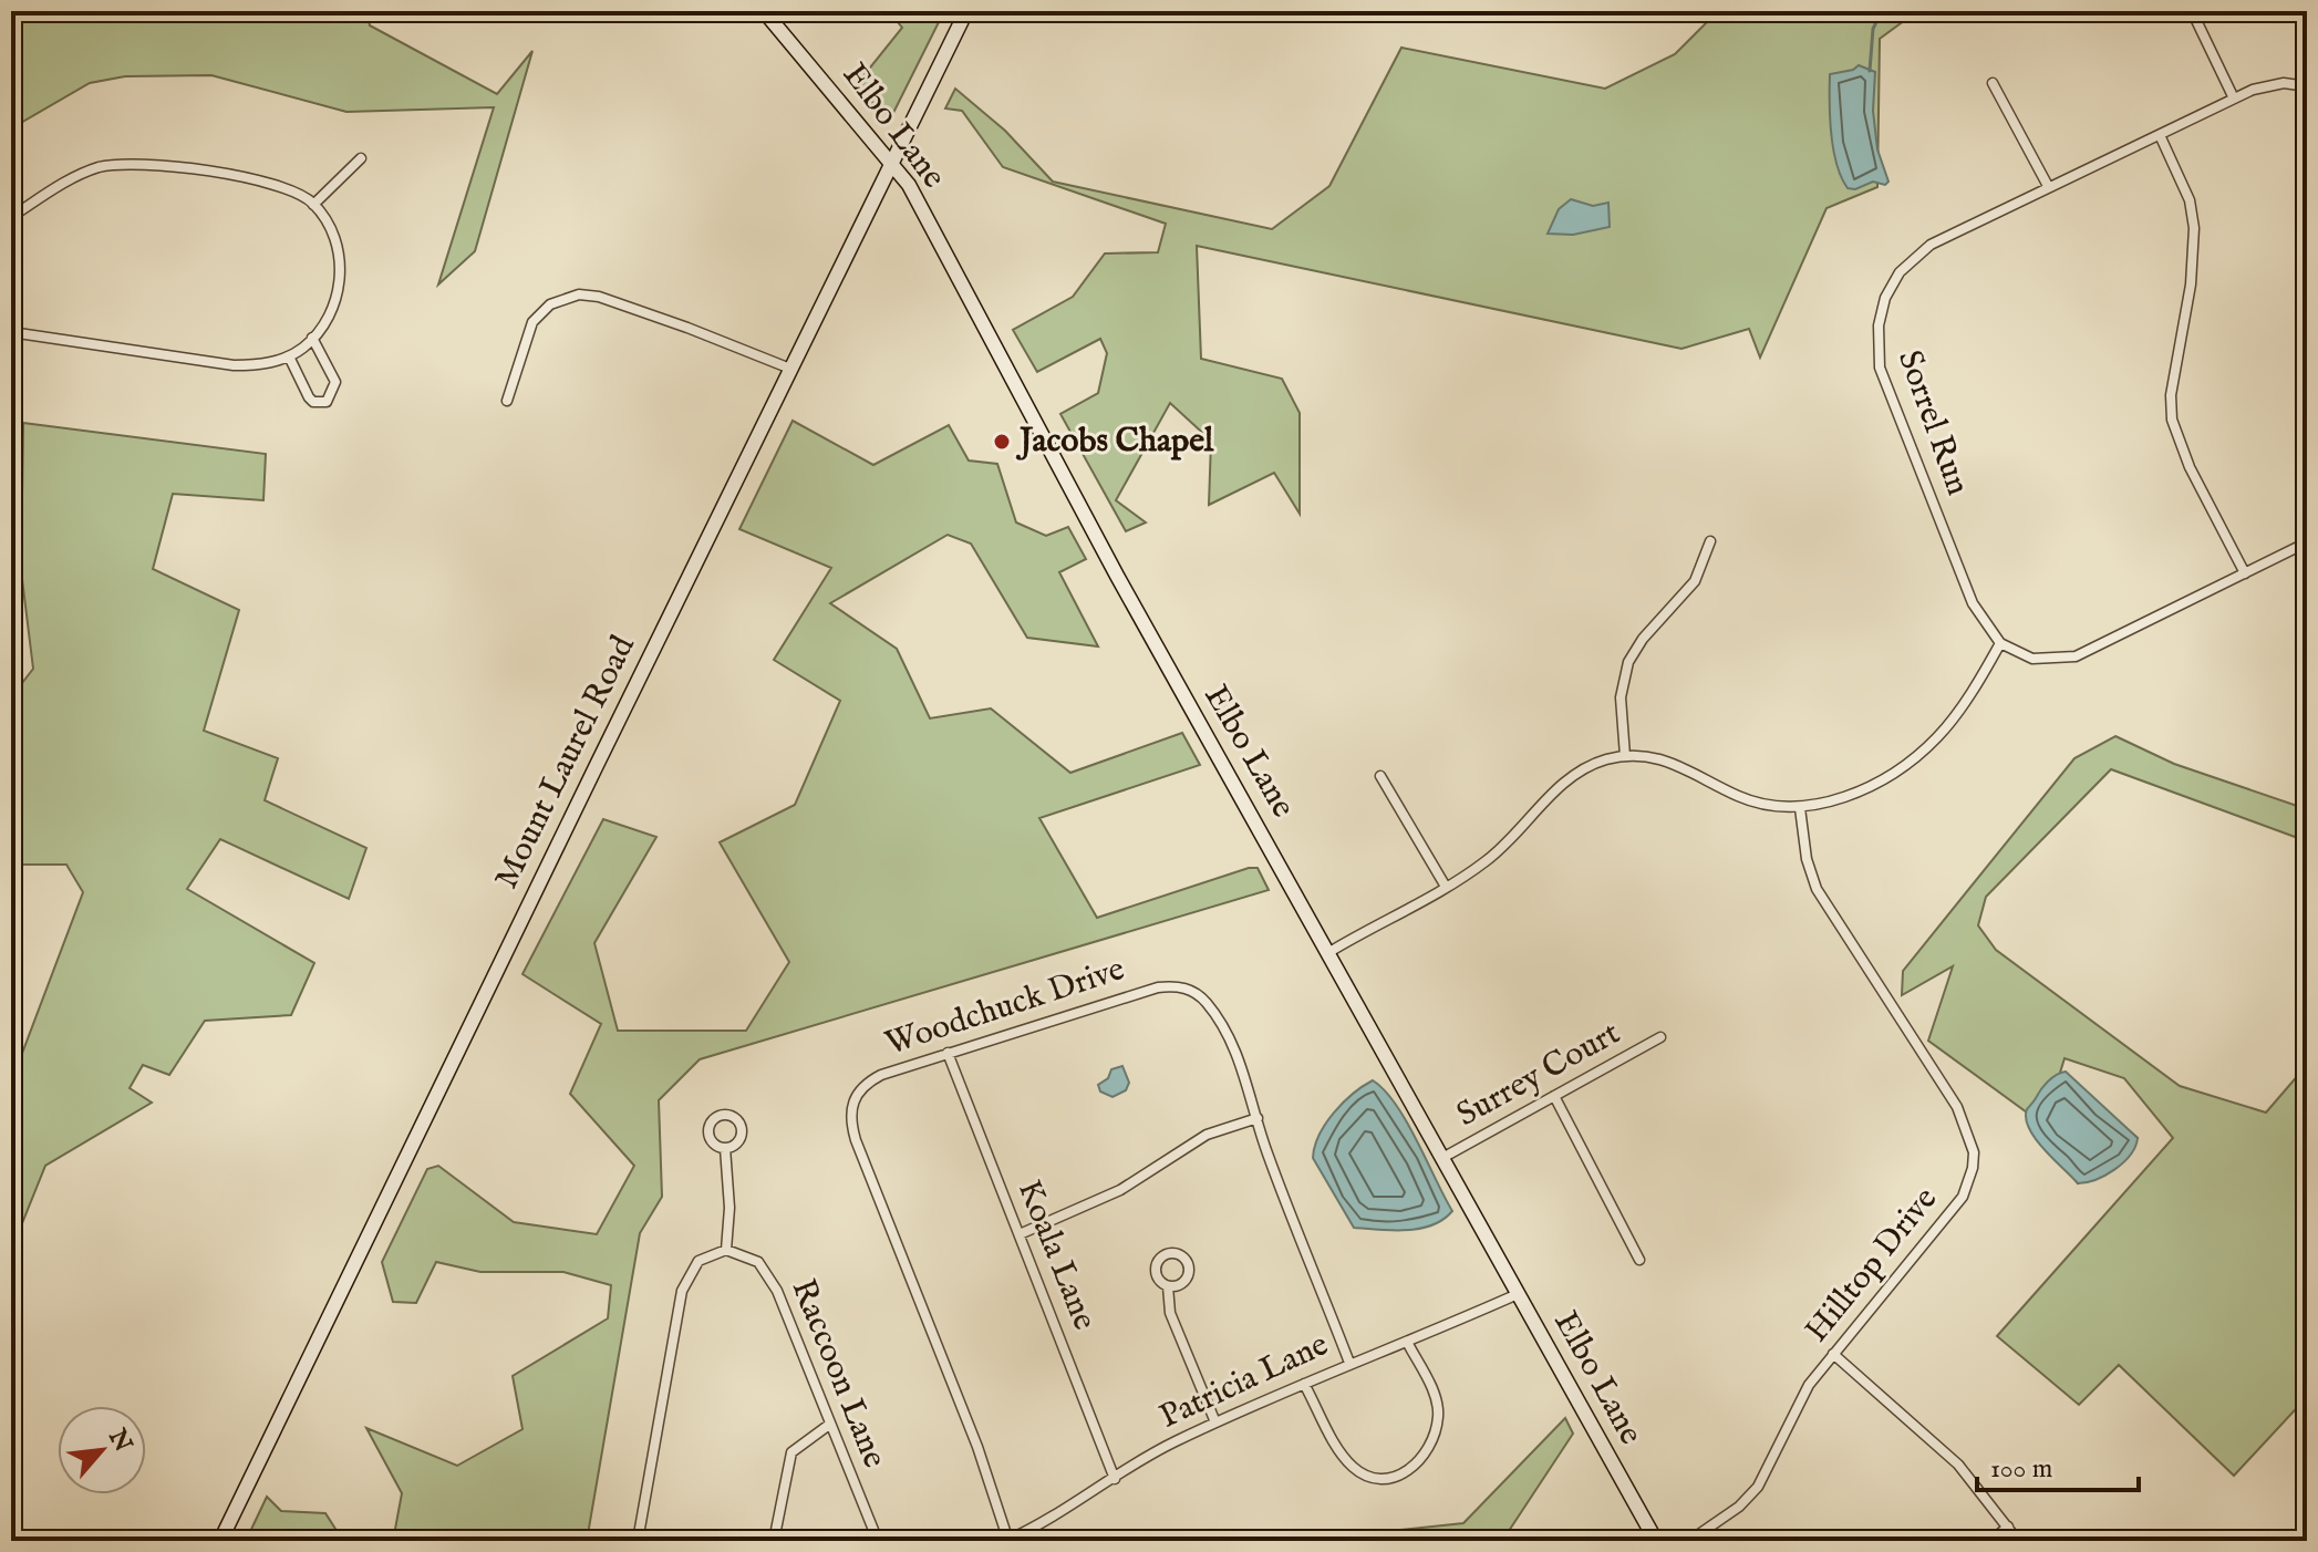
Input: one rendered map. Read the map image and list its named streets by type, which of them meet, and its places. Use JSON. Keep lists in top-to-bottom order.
{
  "streets": {
    "street": [
      "Elbo Lane",
      "Sorrel Run",
      "Mount Laurel Road",
      "Woodchuck Drive",
      "Surrey Court",
      "Koala Lane",
      "Hilltop Drive",
      "Raccoon Lane",
      "Patricia Lane"
    ]
  },
  "crossings": [
    ["Elbo Lane", "Mount Laurel Road"],
    ["Elbo Lane", "Surrey Court"],
    ["Elbo Lane", "Patricia Lane"],
    ["Woodchuck Drive", "Koala Lane"],
    ["Woodchuck Drive", "Patricia Lane"],
    ["Koala Lane", "Patricia Lane"]
  ],
  "places": ["Jacobs Chapel"],
  "scale_bar": "100 m",
  "north": "top right"
}
